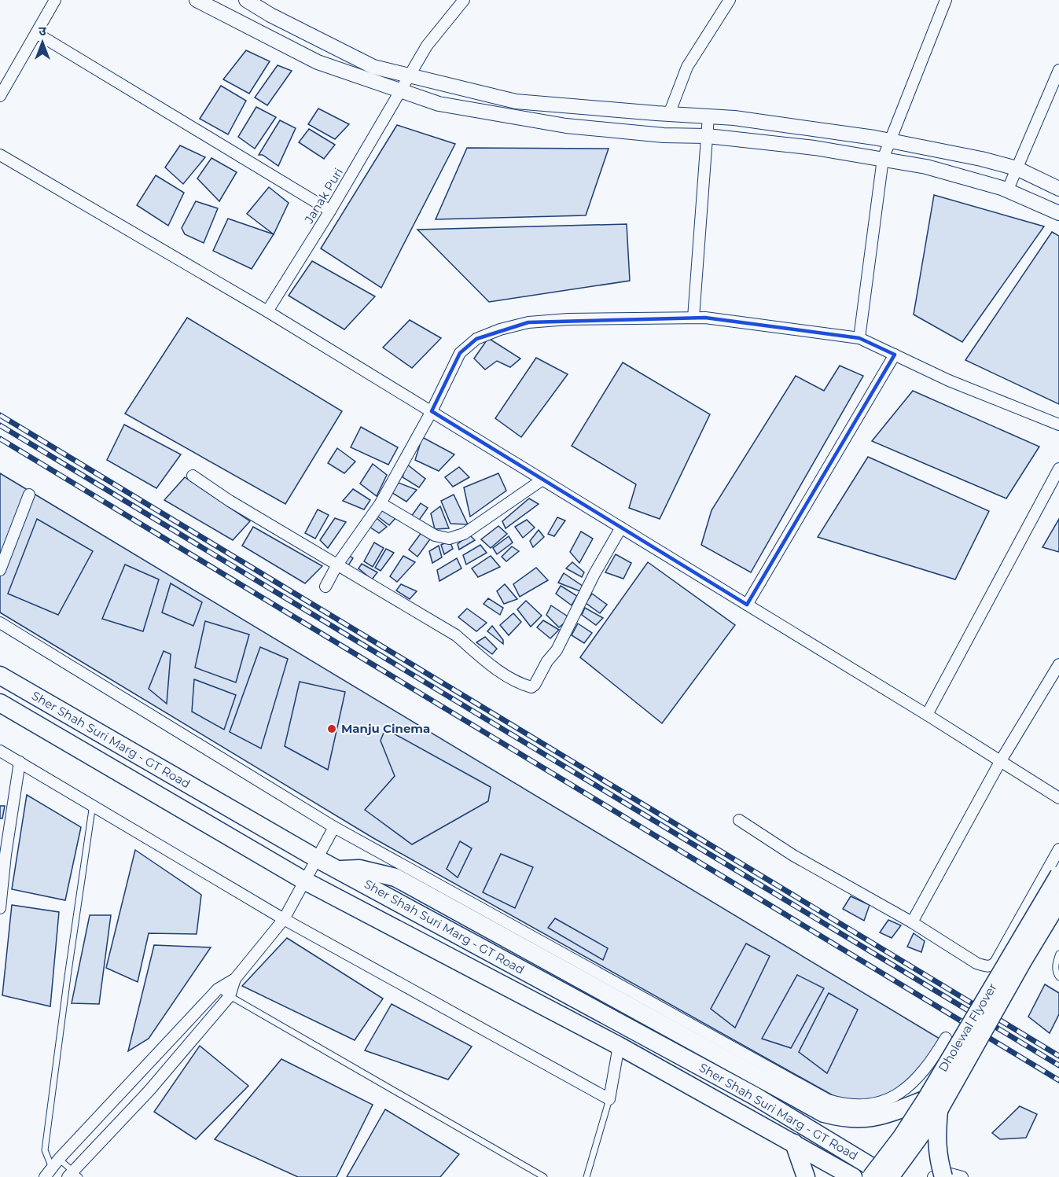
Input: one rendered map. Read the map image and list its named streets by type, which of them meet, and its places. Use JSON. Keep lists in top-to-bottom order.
{
  "streets": {
    "main road": ["Sher Shah Suri Marg - GT Road", "Dholewal Flyover"],
    "street": ["Janak Puri"]
  },
  "crossings": [
    ["Sher Shah Suri Marg - GT Road", "Dholewal Flyover"]
  ],
  "places": ["Manju Cinema"],
  "north": "top"
}
